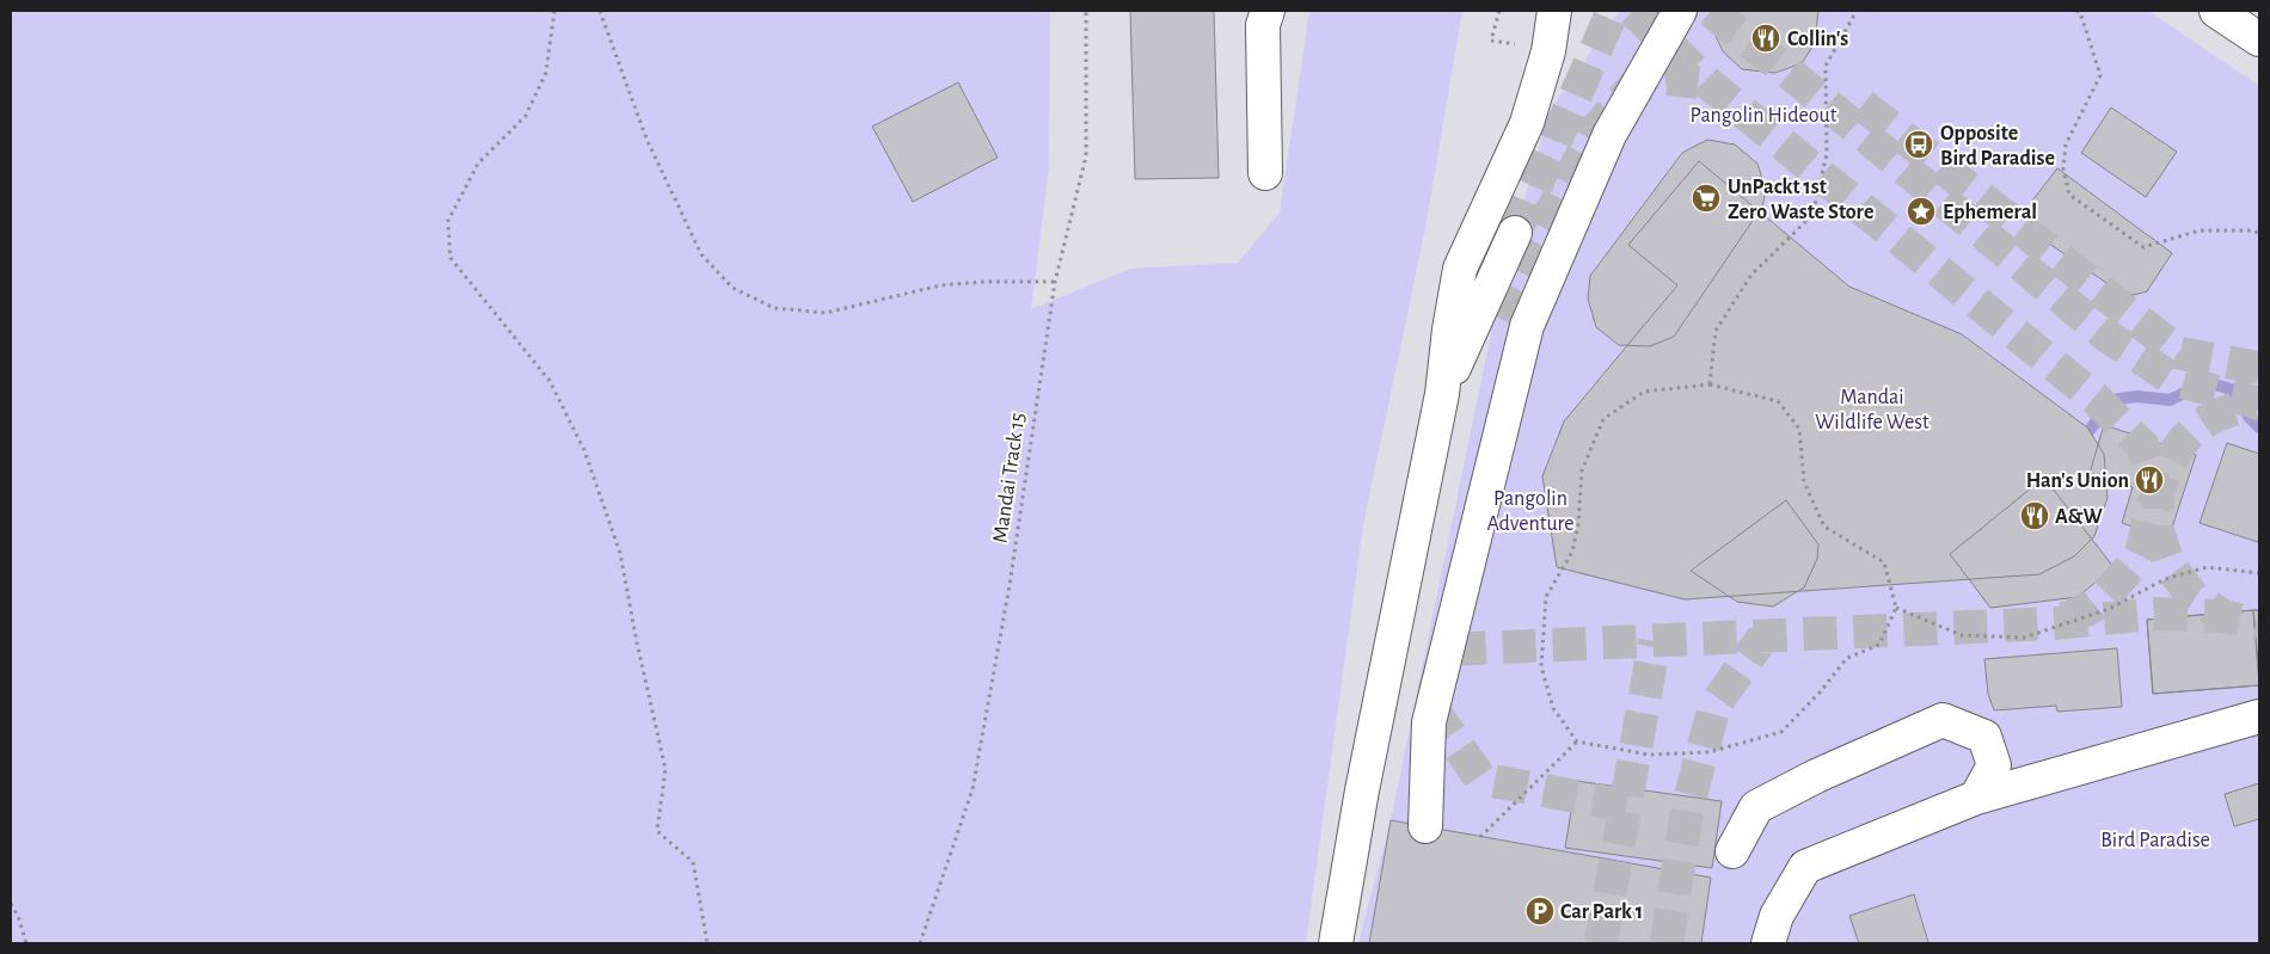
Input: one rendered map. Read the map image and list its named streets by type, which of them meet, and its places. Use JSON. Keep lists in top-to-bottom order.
{
  "streets": {
    "path": ["Mandai Track 15"]
  },
  "parks": [
    "Pangolin Hideout",
    "Mandai Wildlife West",
    "Pangolin Adventure",
    "Bird Paradise"
  ],
  "places": {
    "restaurant": ["Collin's", "Han's Union", "A&W"],
    "bus stop": ["Opposite Bird Paradise"],
    "supermarket": ["UnPackt 1st Zero Waste Store"],
    "place": ["Ephemeral"],
    "parking": ["Car Park 1"]
  }
}
